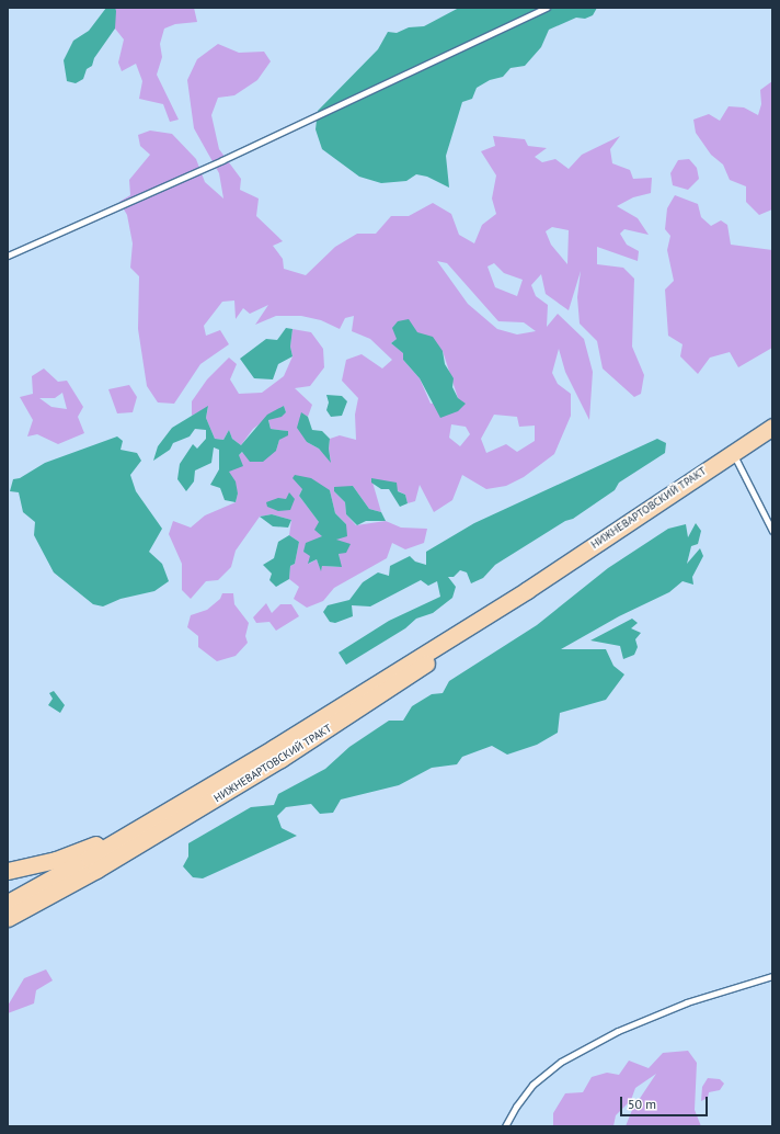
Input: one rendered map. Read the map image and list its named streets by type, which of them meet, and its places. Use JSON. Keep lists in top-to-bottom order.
{
  "streets": {
    "main road": ["НИЖНЕВАРТОВСКИЙ ТРАКТ"]
  },
  "scale_bar": "50 m"
}
